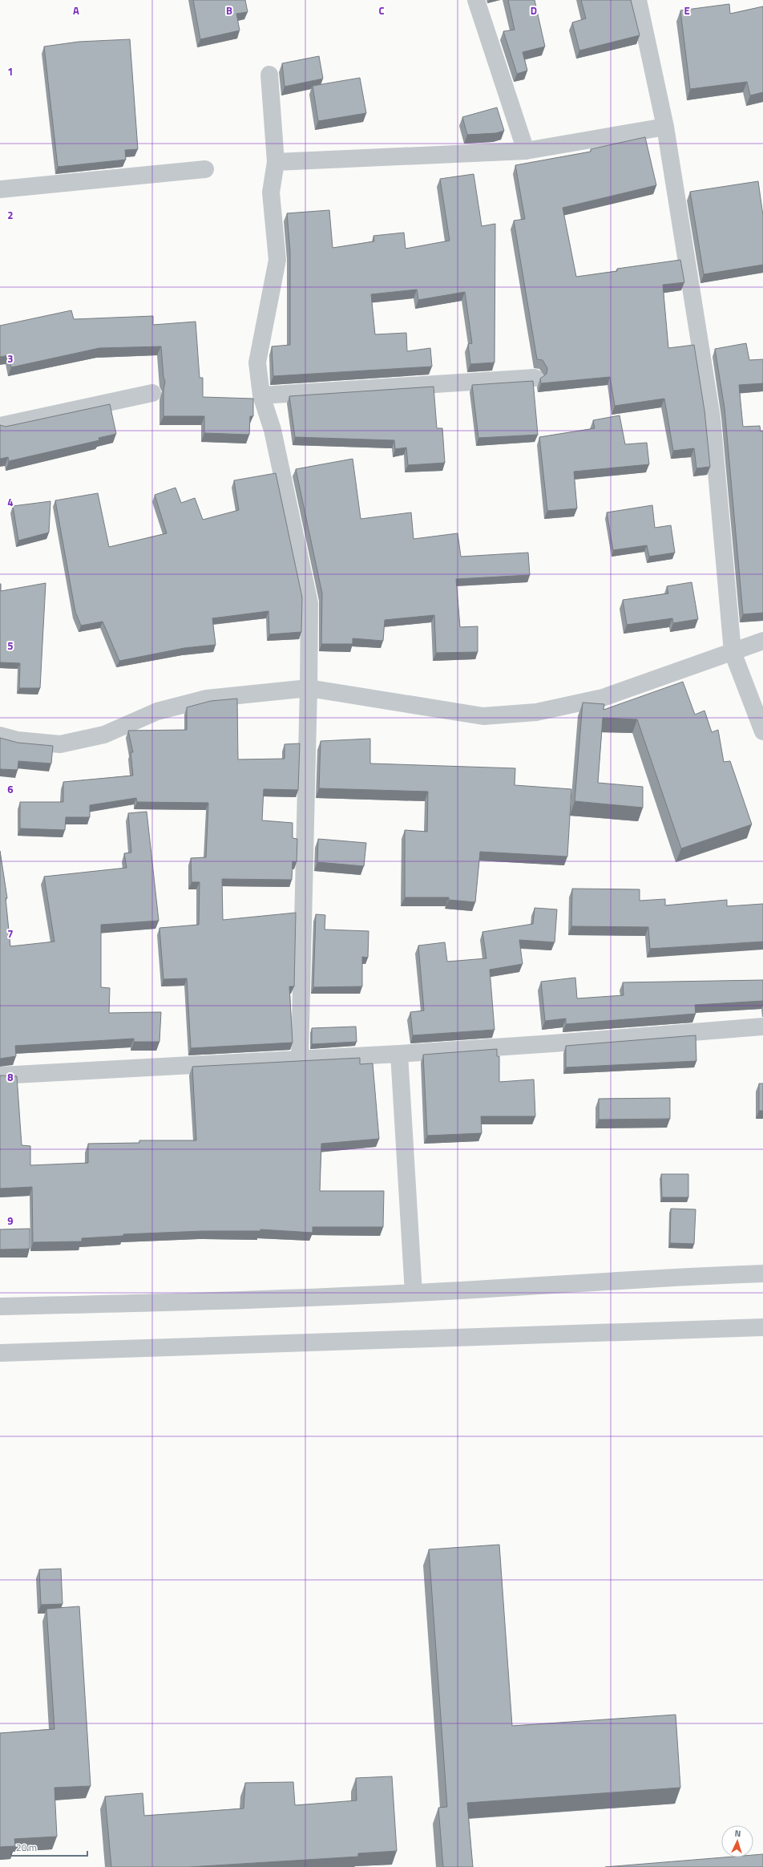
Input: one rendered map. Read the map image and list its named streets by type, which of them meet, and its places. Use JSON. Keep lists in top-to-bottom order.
{
  "scale_bar": "20 m",
  "north": "top",
  "grid": {
    "columns": [
      "A",
      "B",
      "C",
      "D",
      "E"
    ],
    "rows": [
      "1",
      "2",
      "3",
      "4",
      "5",
      "6",
      "7",
      "8",
      "9"
    ]
  }
}
